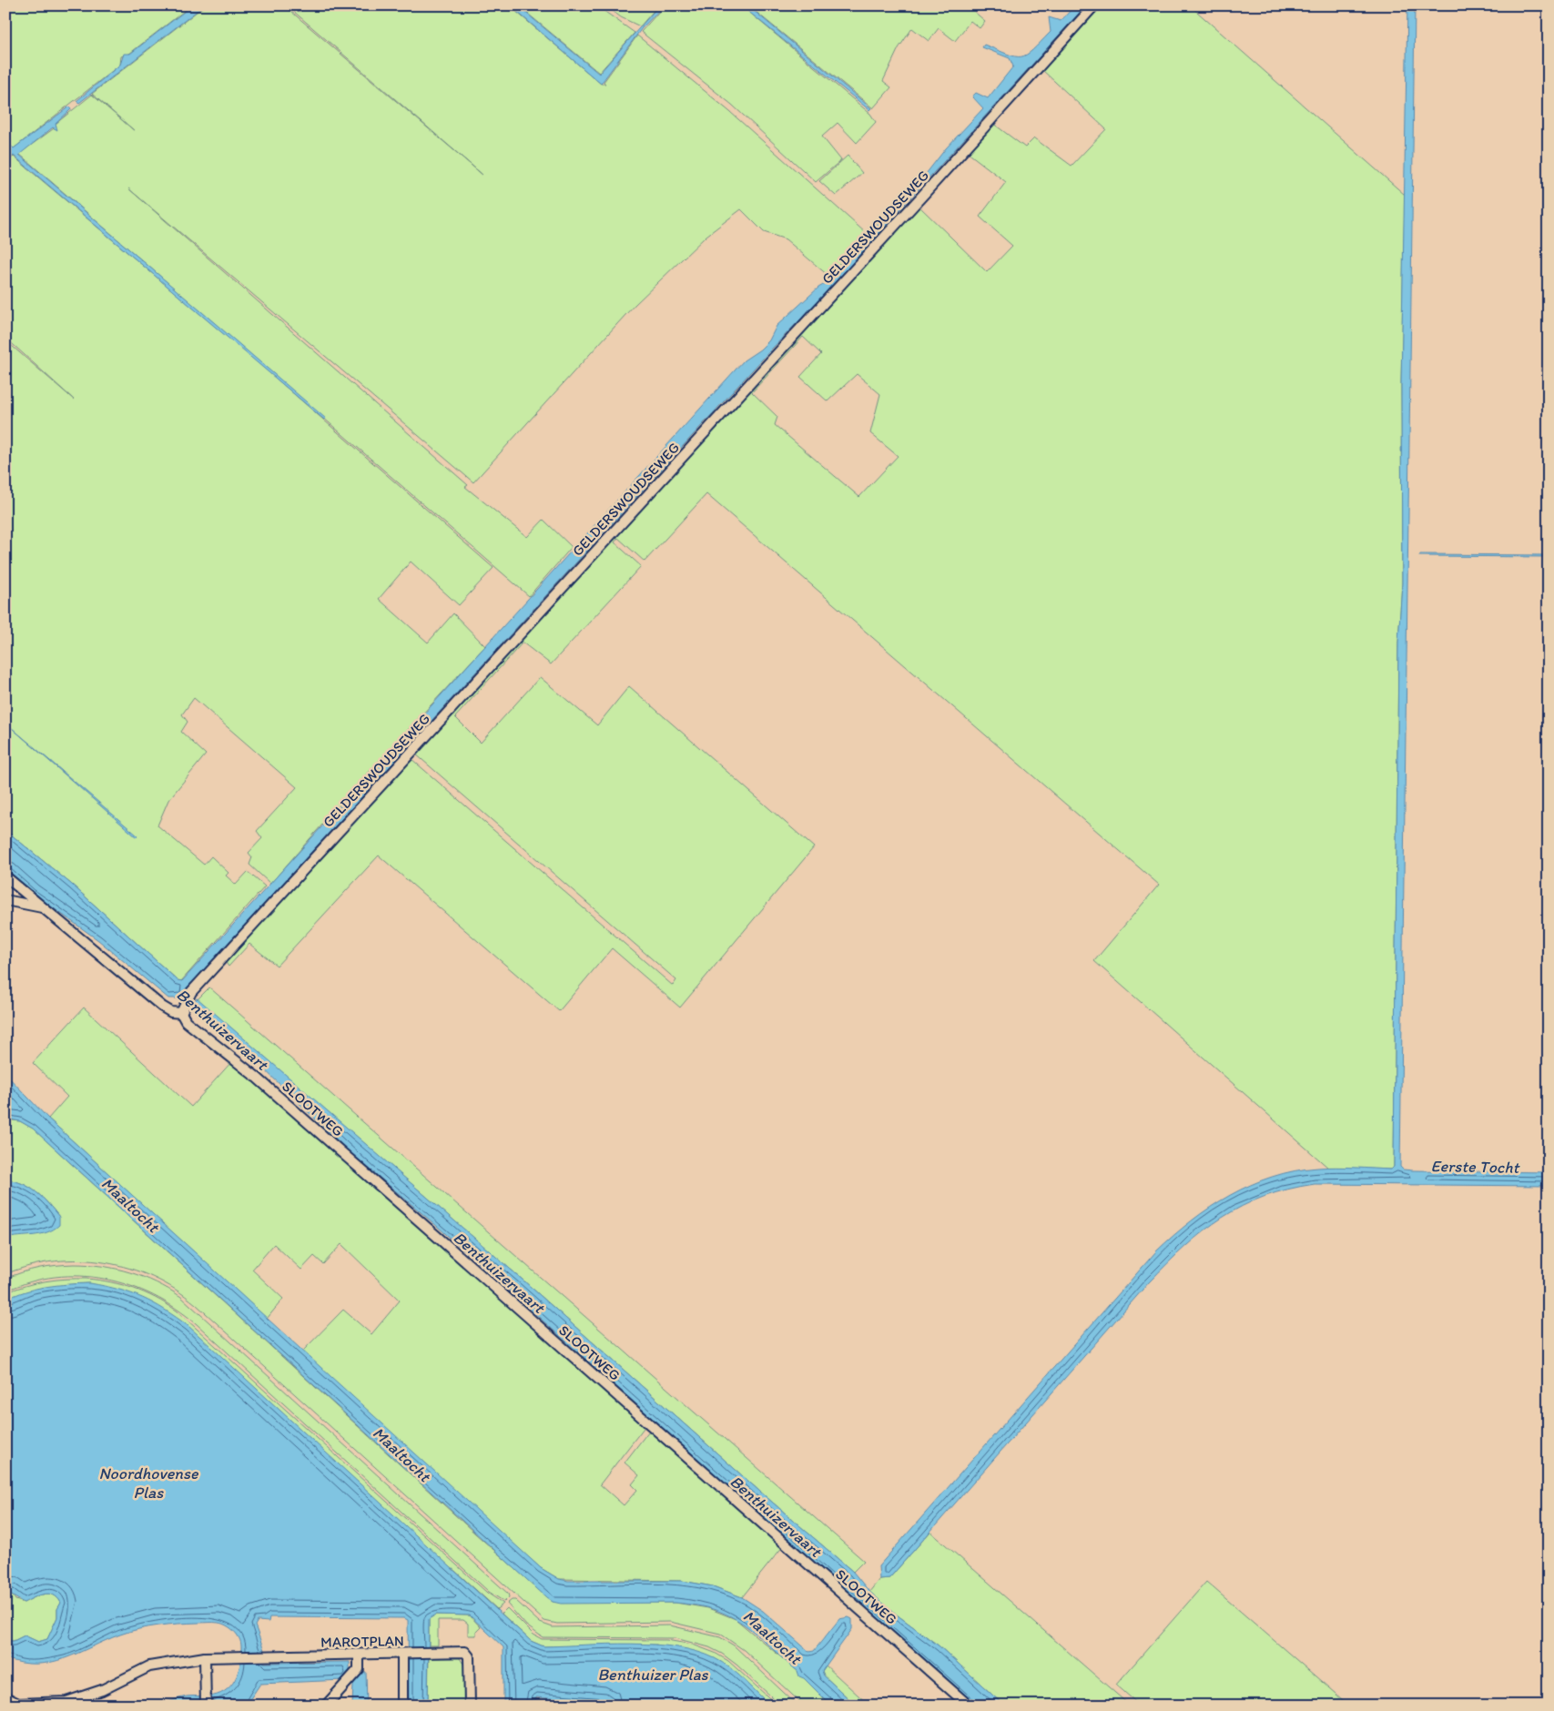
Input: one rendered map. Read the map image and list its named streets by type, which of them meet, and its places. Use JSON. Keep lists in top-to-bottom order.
{
  "streets": {
    "street": ["GELDERSWOUDSEWEG", "SLOOTWEG", "MAROTPLAN"]
  },
  "crossings": [
    ["GELDERSWOUDSEWEG", "SLOOTWEG"]
  ],
  "water": [
    "Benthuizervaart",
    "Eerste Tocht",
    "Maaltocht",
    "Noordhovense Plas",
    "Benthuizer Plas"
  ]
}
